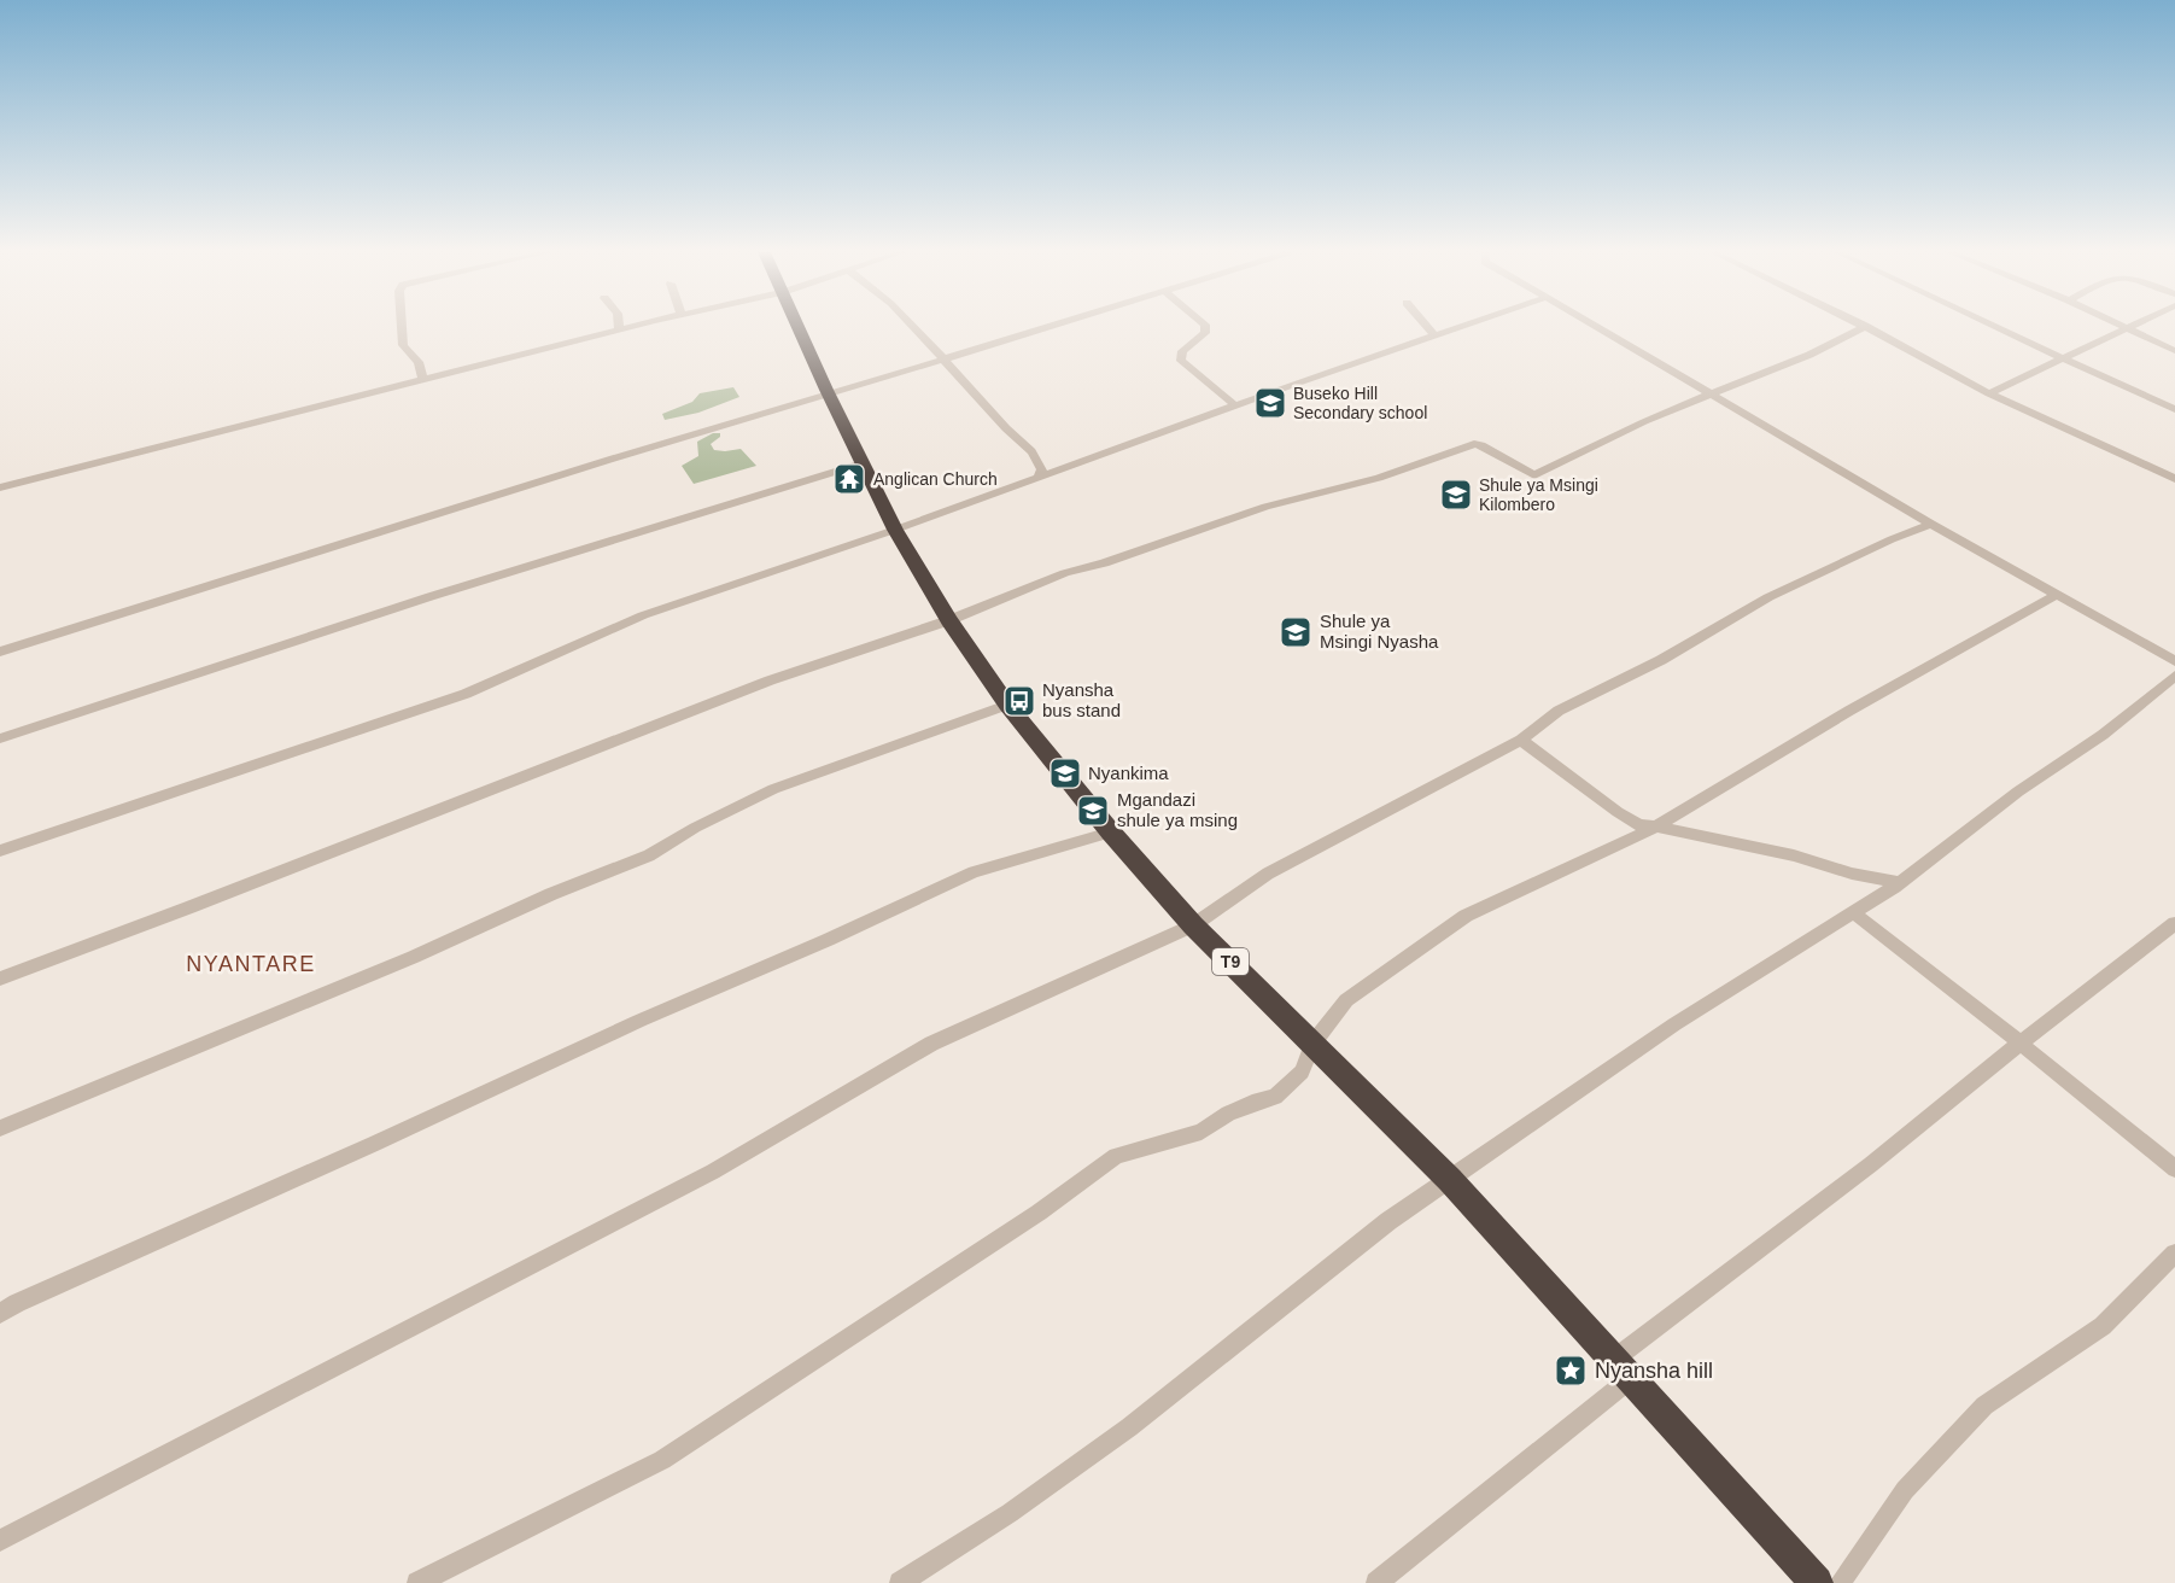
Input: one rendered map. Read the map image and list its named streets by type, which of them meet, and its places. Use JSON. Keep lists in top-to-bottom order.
{
  "streets": {
    "highway": ["T9"]
  },
  "districts": ["NYANTARE"],
  "places": {
    "school or university": [
      "Buseko Hill Secondary school",
      "Shule ya Msingi Kilombero",
      "Shule ya Msingi Nyasha",
      "Nyankima",
      "Mgandazi shule ya msing"
    ],
    "temple": ["Anglican Church"],
    "bus stop": ["Nyansha bus stand"],
    "place": ["Nyansha hill"]
  }
}
